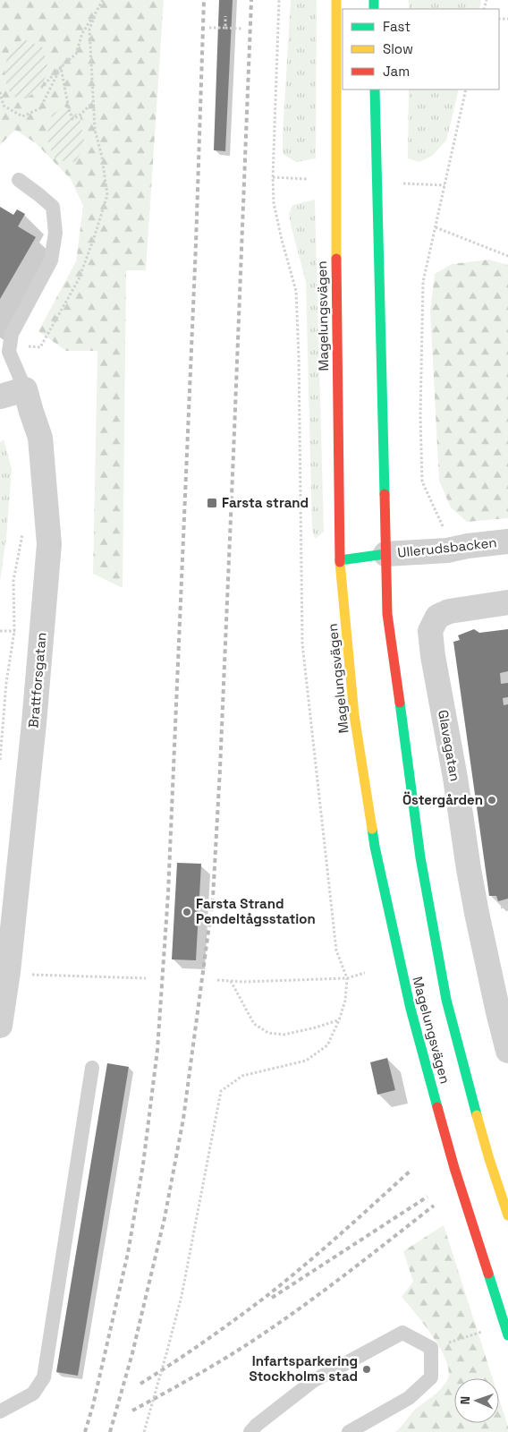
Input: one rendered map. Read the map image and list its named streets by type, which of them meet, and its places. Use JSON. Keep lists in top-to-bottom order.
{
  "streets": {
    "main road": ["Magelungsvägen"],
    "street": ["Ullerudsbacken", "Brattforsgatan", "Glavagatan"]
  },
  "crossings": [
    ["Magelungsvägen", "Ullerudsbacken"]
  ],
  "places": {
    "transit": ["Farsta strand"],
    "other": ["Östergården", "Farsta Strand Pendeltågsstation", "Infartsparkering Stockholms stad"]
  },
  "legend": ["Fast", "Slow", "Jam"],
  "north": "left"
}
